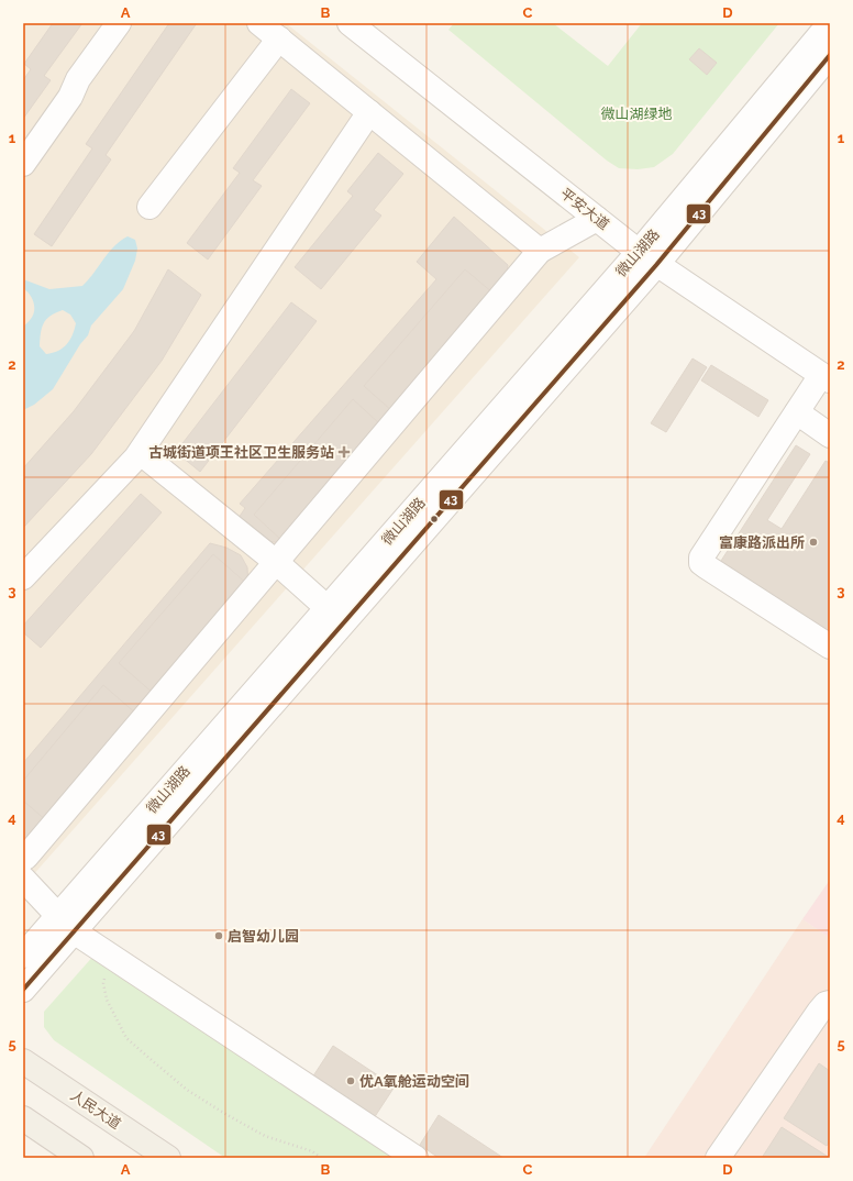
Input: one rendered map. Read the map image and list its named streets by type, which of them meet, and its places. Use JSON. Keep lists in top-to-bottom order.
{
  "streets": {
    "main road": ["人民大道"],
    "street": ["平安大道", "微山湖路"]
  },
  "crossings": [
    ["平安大道", "微山湖路"]
  ],
  "parks": ["微山湖绿地"],
  "places": {
    "health": ["古城街道项王社区卫生服务站"],
    "other": ["富康路派出所", "启智幼儿园", "优A氧舱运动空间"]
  },
  "lines": ["transit line 43"],
  "grid": {
    "columns": [
      "A",
      "B",
      "C",
      "D"
    ],
    "rows": [
      "1",
      "2",
      "3",
      "4",
      "5"
    ]
  }
}
